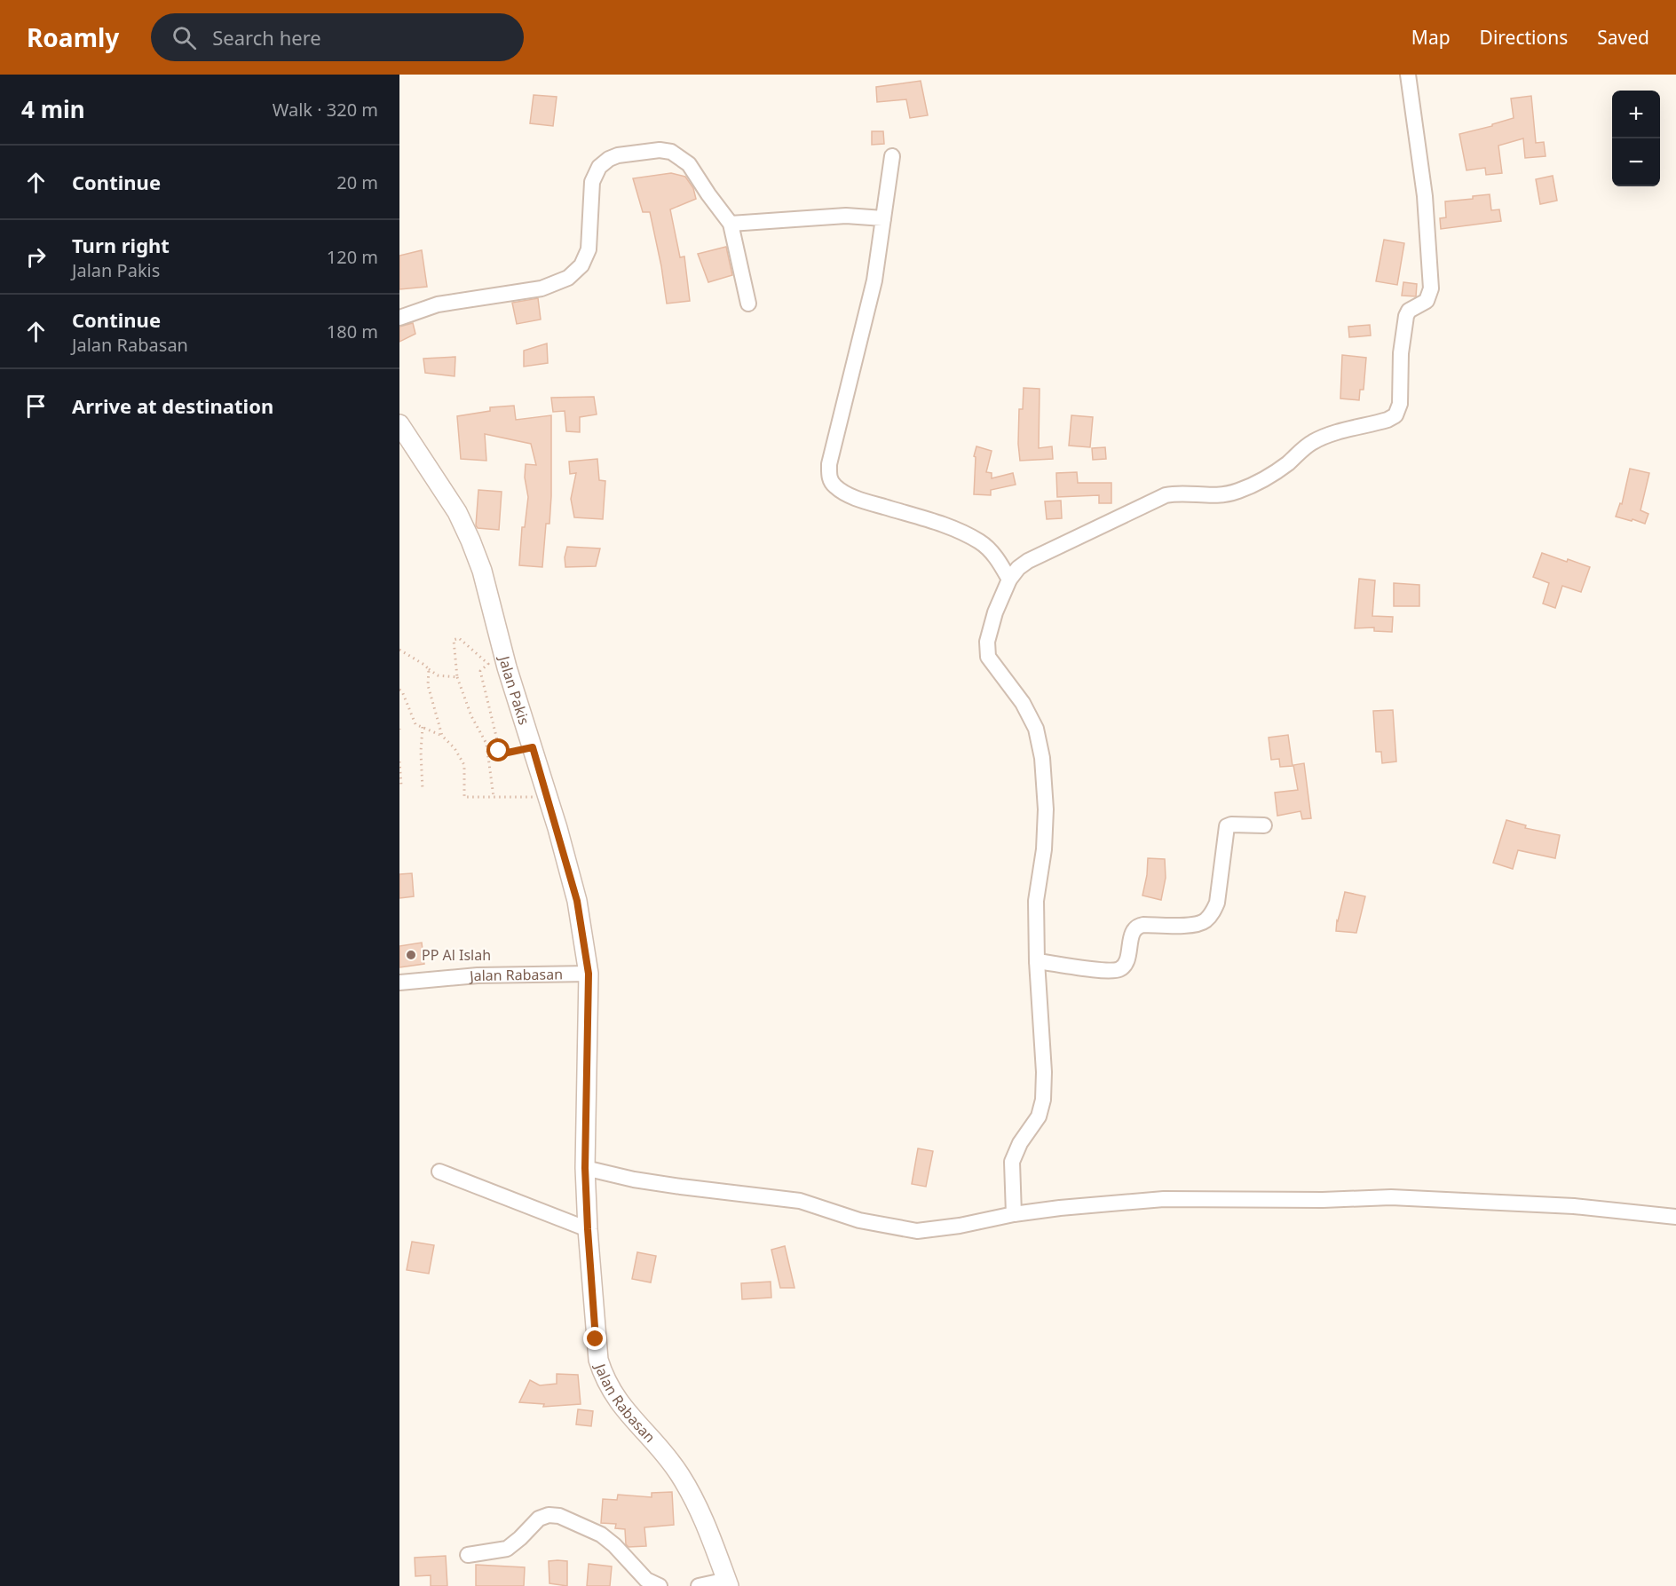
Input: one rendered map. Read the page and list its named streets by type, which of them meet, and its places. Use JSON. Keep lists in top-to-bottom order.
{
  "streets": {
    "street": ["Jalan Pakis", "Jalan Rabasan"]
  },
  "crossings": [
    ["Jalan Pakis", "Jalan Rabasan"]
  ],
  "places": ["PP Al Islah"],
  "page": {
    "header": "Roamly",
    "search": "Search here",
    "nav": ["Map", "Directions", "Saved"],
    "heading": ["4 min", "Walk · 320 m"],
    "map_buttons": ["+", "−"],
    "list": [
      ["Continue", "20 m"],
      ["Turn right", "Jalan Pakis", "120 m"],
      ["Continue", "Jalan Rabasan", "180 m"],
      "Arrive at destination"
    ]
  }
}
